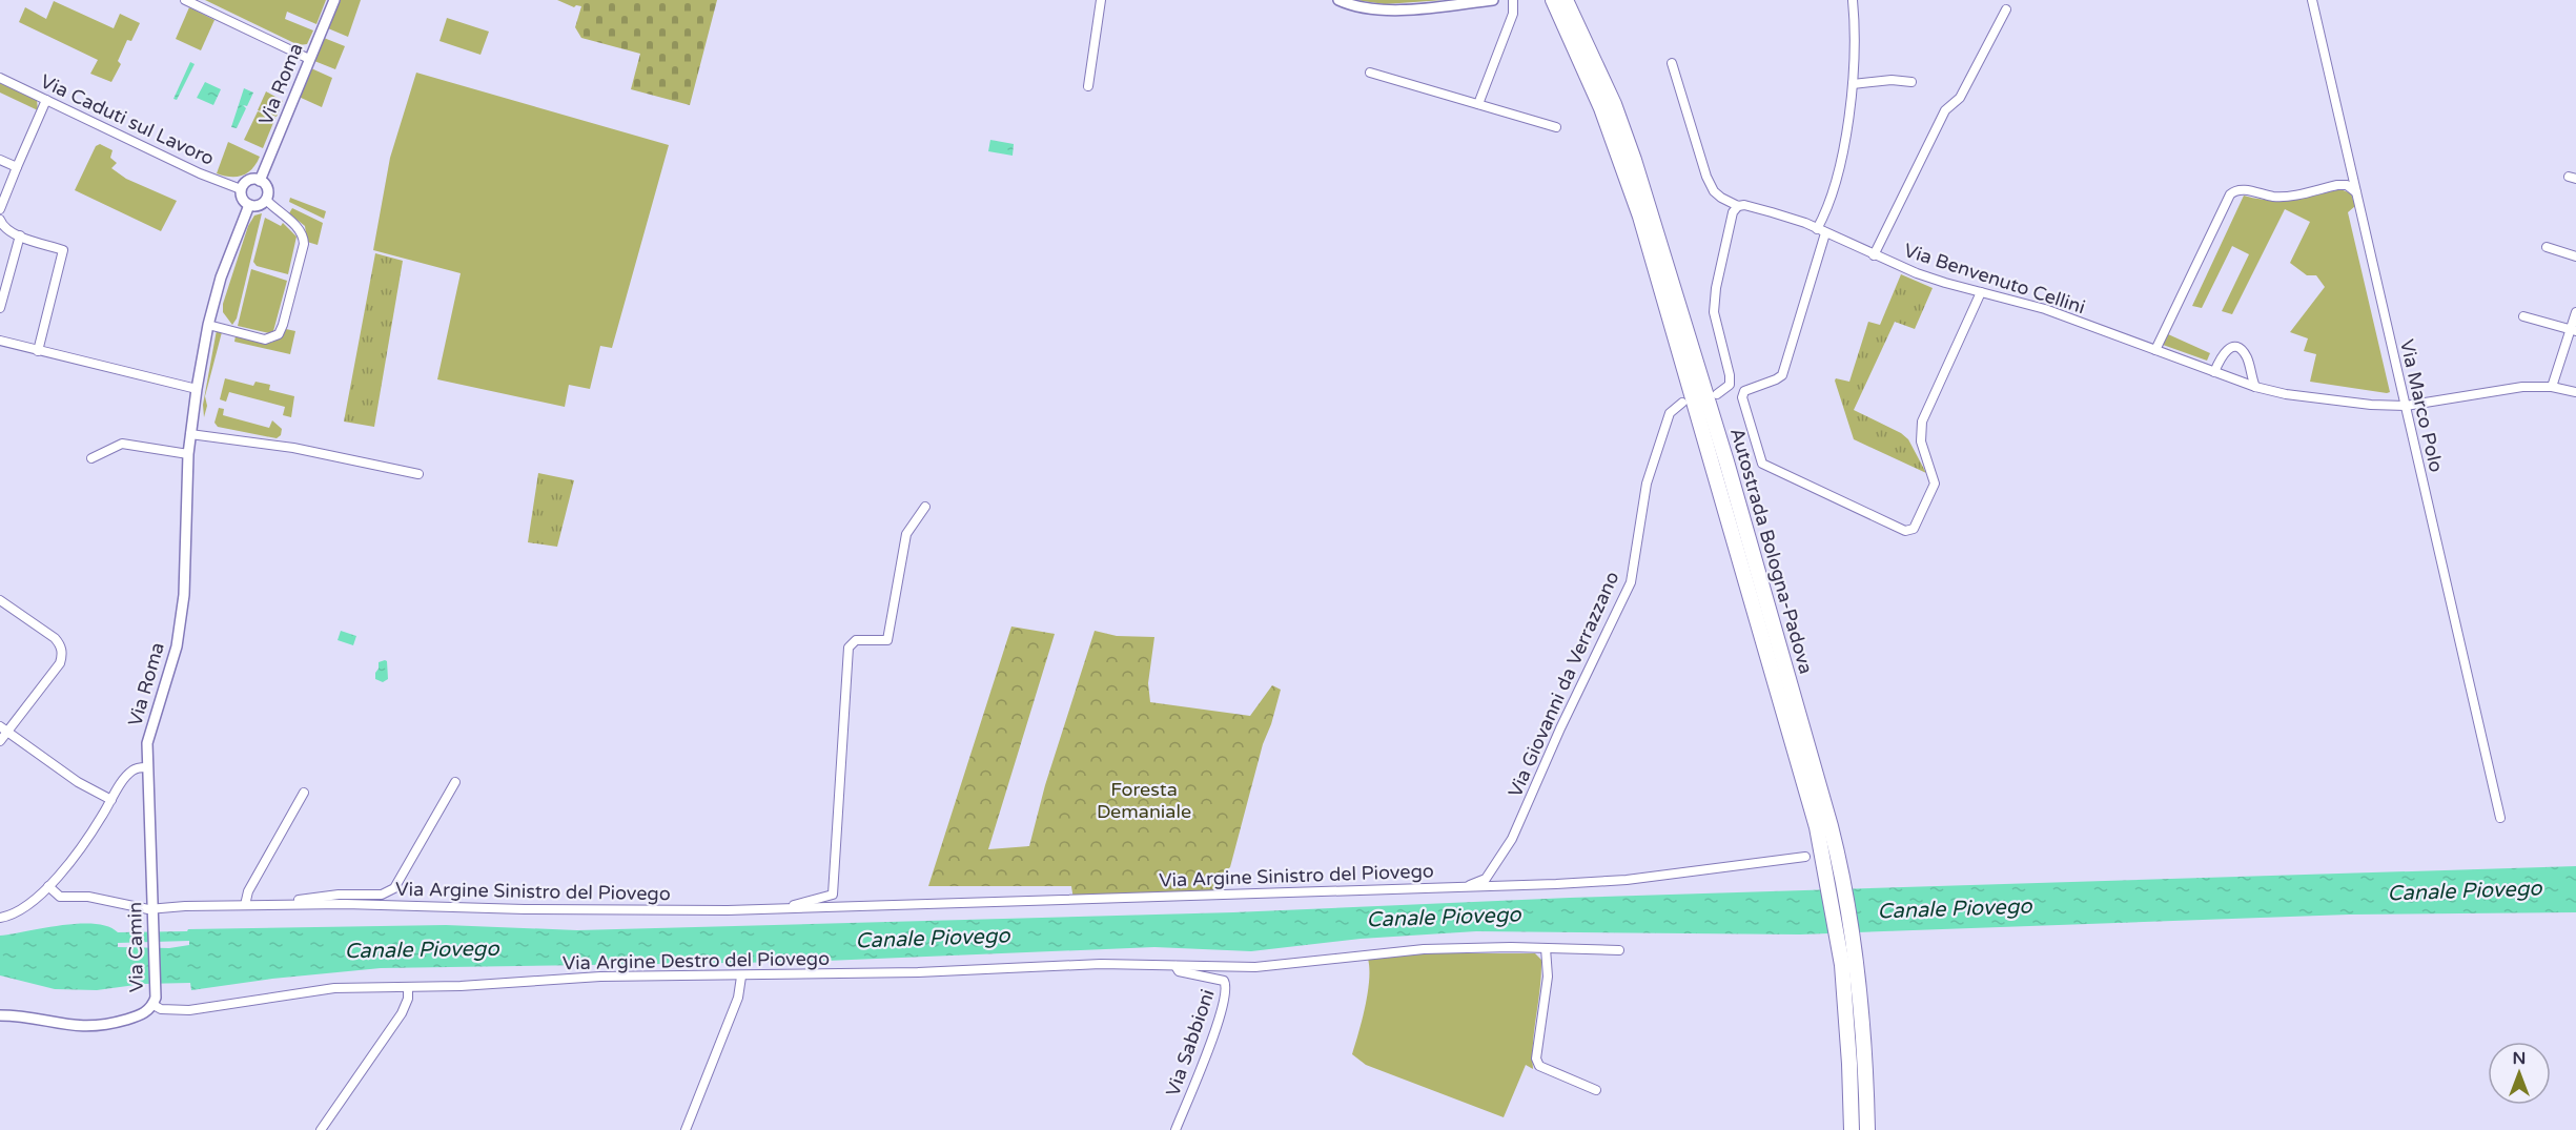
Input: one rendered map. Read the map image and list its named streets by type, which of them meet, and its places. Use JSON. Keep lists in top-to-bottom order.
{
  "streets": {
    "highway": ["Autostrada Bologna-Padova"],
    "street": [
      "Via Roma",
      "Via Caduti sul Lavoro",
      "Via Benvenuto Cellini",
      "Via Marco Polo",
      "Via Giovanni da Verrazzano",
      "Via Argine Sinistro del Piovego",
      "Via Camin",
      "Via Argine Destro del Piovego",
      "Via Sabbioni"
    ]
  },
  "crossings": [
    ["Via Roma", "Via Caduti sul Lavoro"],
    ["Via Roma", "Via Camin"],
    ["Via Benvenuto Cellini", "Via Marco Polo"],
    ["Via Giovanni da Verrazzano", "Via Argine Sinistro del Piovego"],
    ["Via Argine Sinistro del Piovego", "Via Camin"],
    ["Via Camin", "Via Argine Destro del Piovego"],
    ["Via Argine Destro del Piovego", "Via Sabbioni"]
  ],
  "water": ["Canale Piovego"],
  "parks": ["Foresta Demaniale"],
  "north": "top"
}
